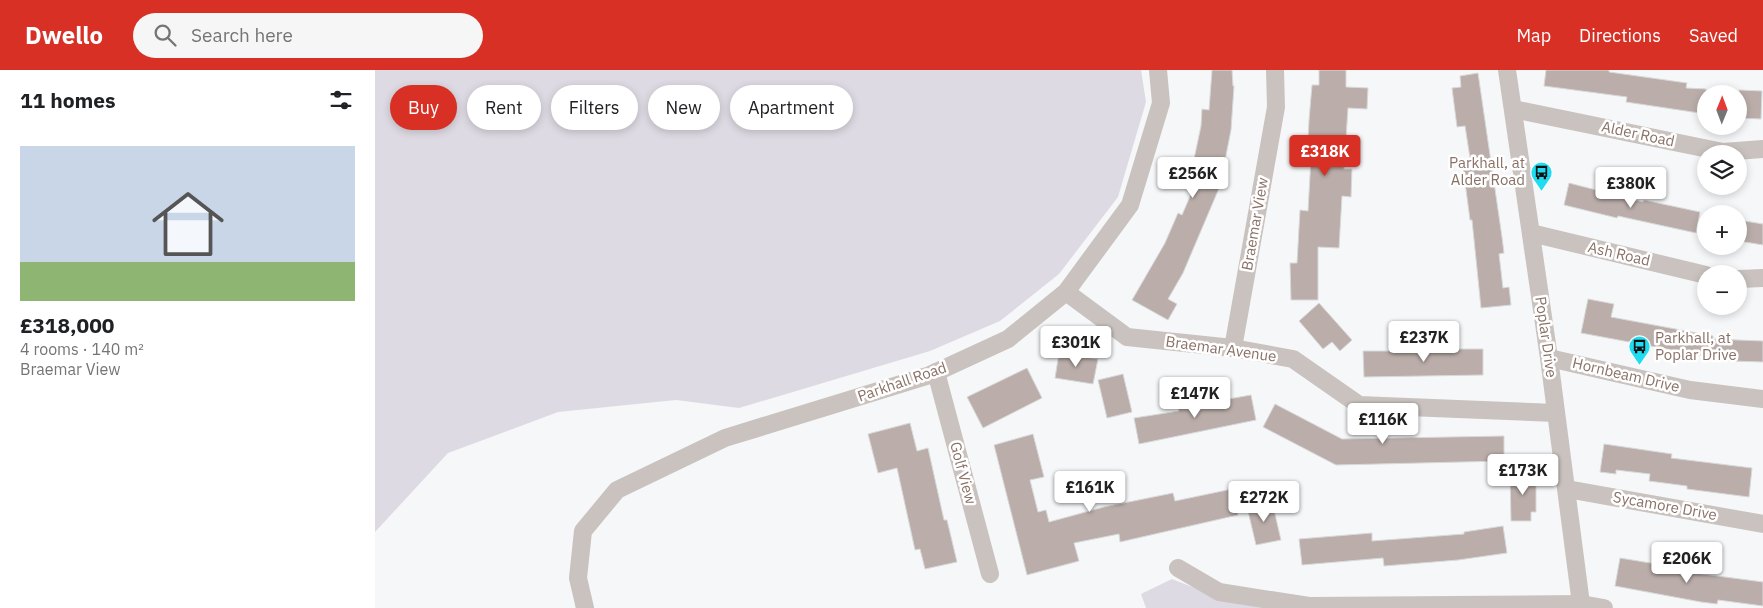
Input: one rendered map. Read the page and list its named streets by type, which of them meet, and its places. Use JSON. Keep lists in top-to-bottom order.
{
  "streets": {
    "street": [
      "Alder Road",
      "Braemar View",
      "Ash Road",
      "Poplar Drive",
      "Braemar Avenue",
      "Hornbeam Drive",
      "Parkhall Road",
      "Golf View",
      "Sycamore Drive"
    ]
  },
  "crossings": [
    ["Alder Road", "Poplar Drive"],
    ["Braemar View", "Braemar Avenue"],
    ["Ash Road", "Poplar Drive"],
    ["Poplar Drive", "Braemar Avenue"],
    ["Poplar Drive", "Hornbeam Drive"],
    ["Poplar Drive", "Sycamore Drive"],
    ["Braemar Avenue", "Parkhall Road"],
    ["Parkhall Road", "Golf View"]
  ],
  "places": {
    "bus stop": ["Parkhall, at Alder Road", "Parkhall, at Poplar Drive"]
  },
  "north": "top",
  "page": {
    "header": "Dwello",
    "search": "Search here",
    "nav": ["Map", "Directions", "Saved"],
    "heading": "11 homes",
    "map_buttons": ["+", "−"],
    "chip": [
      "Buy",
      "Rent",
      "Filters",
      "New",
      "Apartment"
    ],
    "list": [
      {
        "name": "£318,000",
        "note": "4 rooms · 140 m² · Braemar View"
      }
    ],
    "price": [
      "£318K",
      "£256K",
      "£380K",
      "£237K",
      "£301K",
      "£147K",
      "£116K",
      "£173K",
      "£161K",
      "£272K",
      "£206K"
    ]
  }
}
